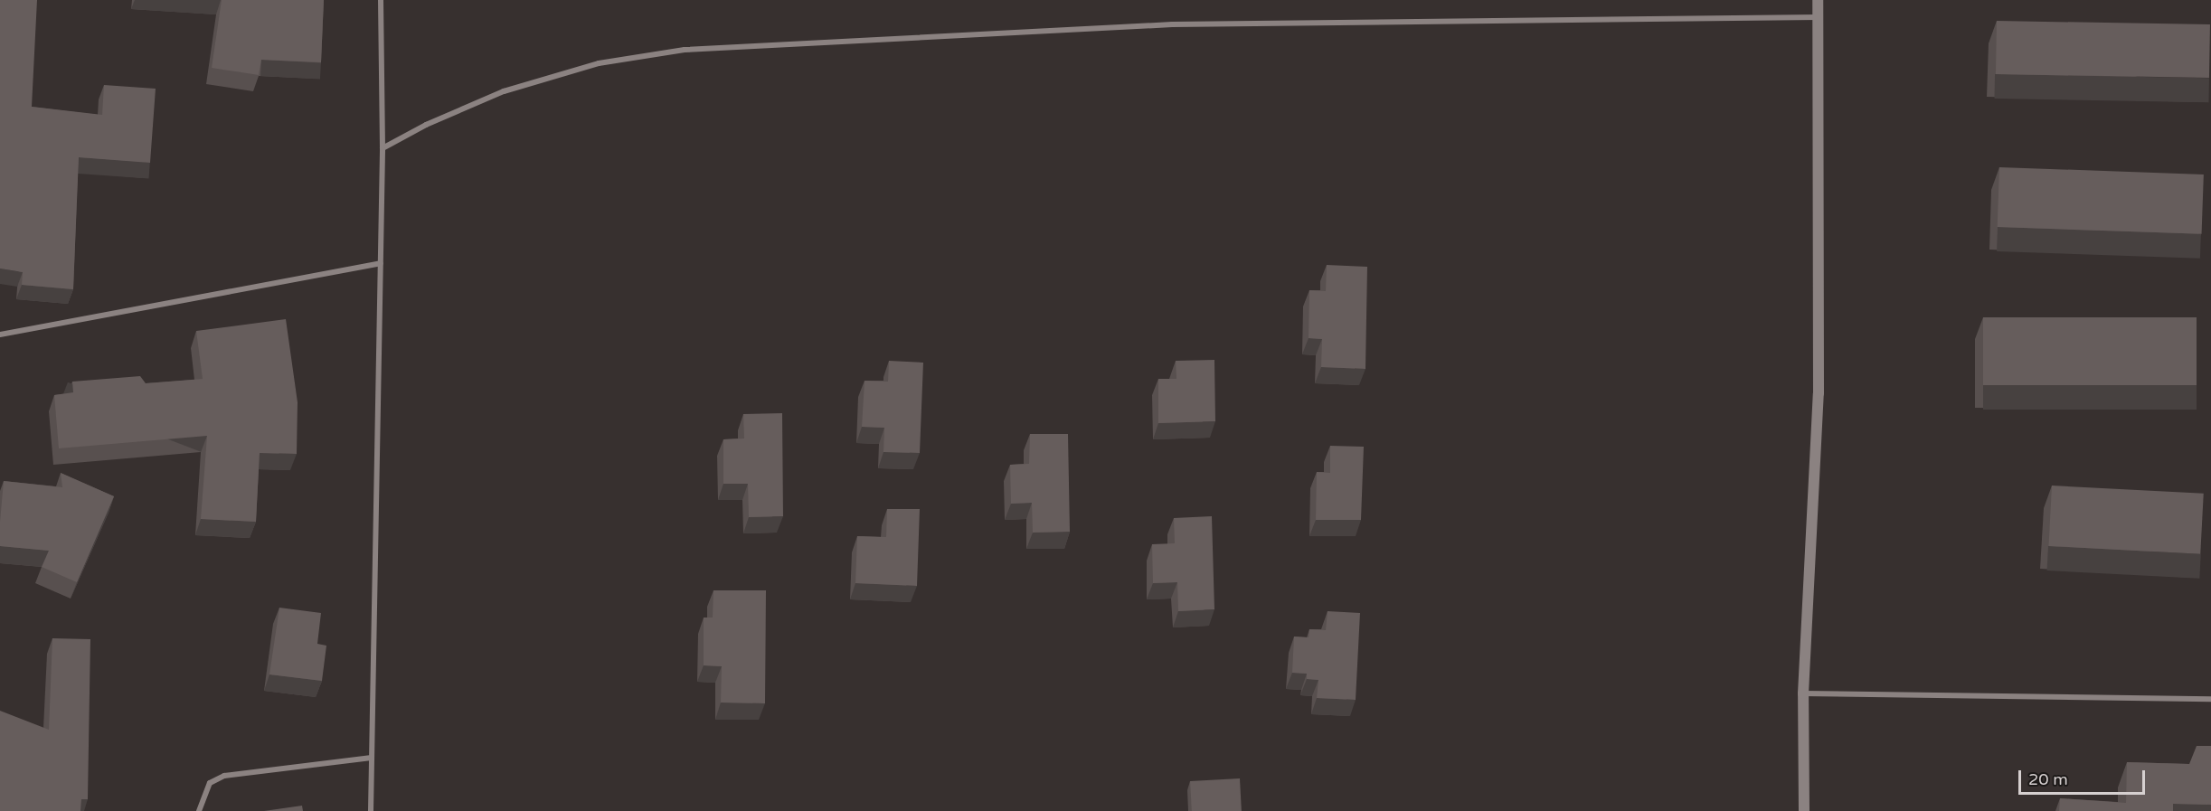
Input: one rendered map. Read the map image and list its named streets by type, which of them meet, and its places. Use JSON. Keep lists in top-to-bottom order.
{
  "scale_bar": "20 m"
}
